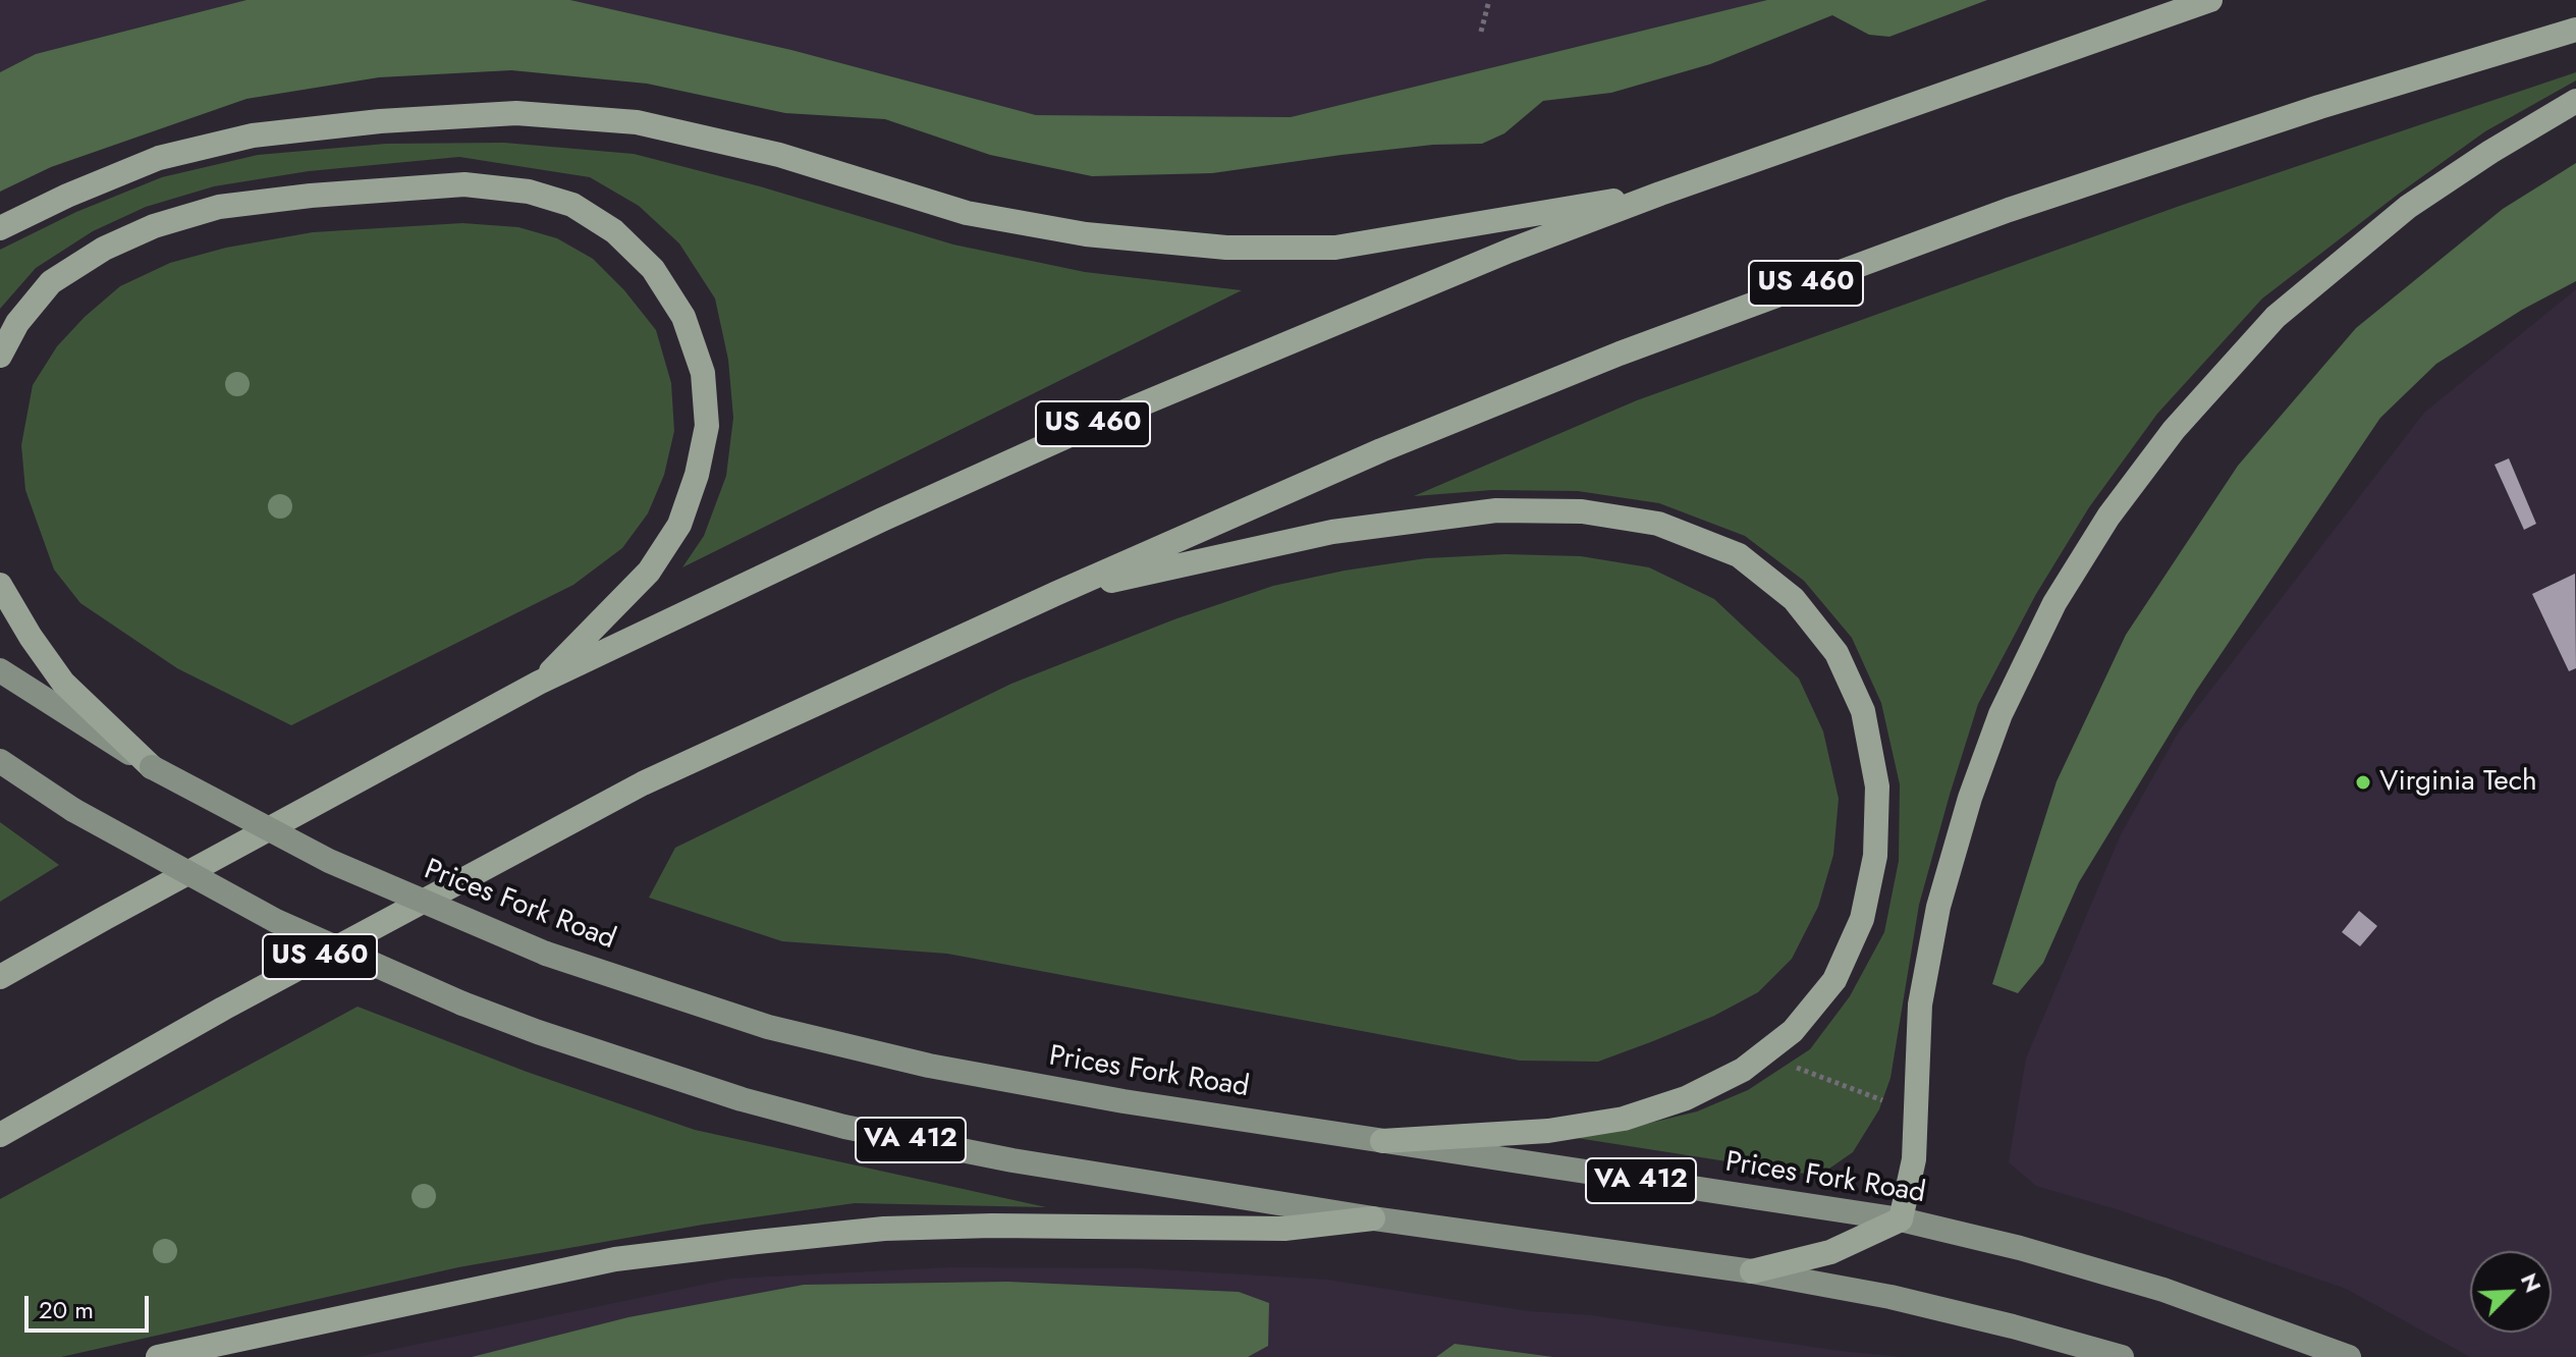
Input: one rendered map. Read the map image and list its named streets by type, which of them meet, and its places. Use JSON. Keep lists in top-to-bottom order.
{
  "streets": {
    "highway": ["US 460"],
    "main road": ["Prices Fork Road", "VA 412"]
  },
  "places": ["Virginia Tech"],
  "scale_bar": "20 m",
  "north": "top right"
}
